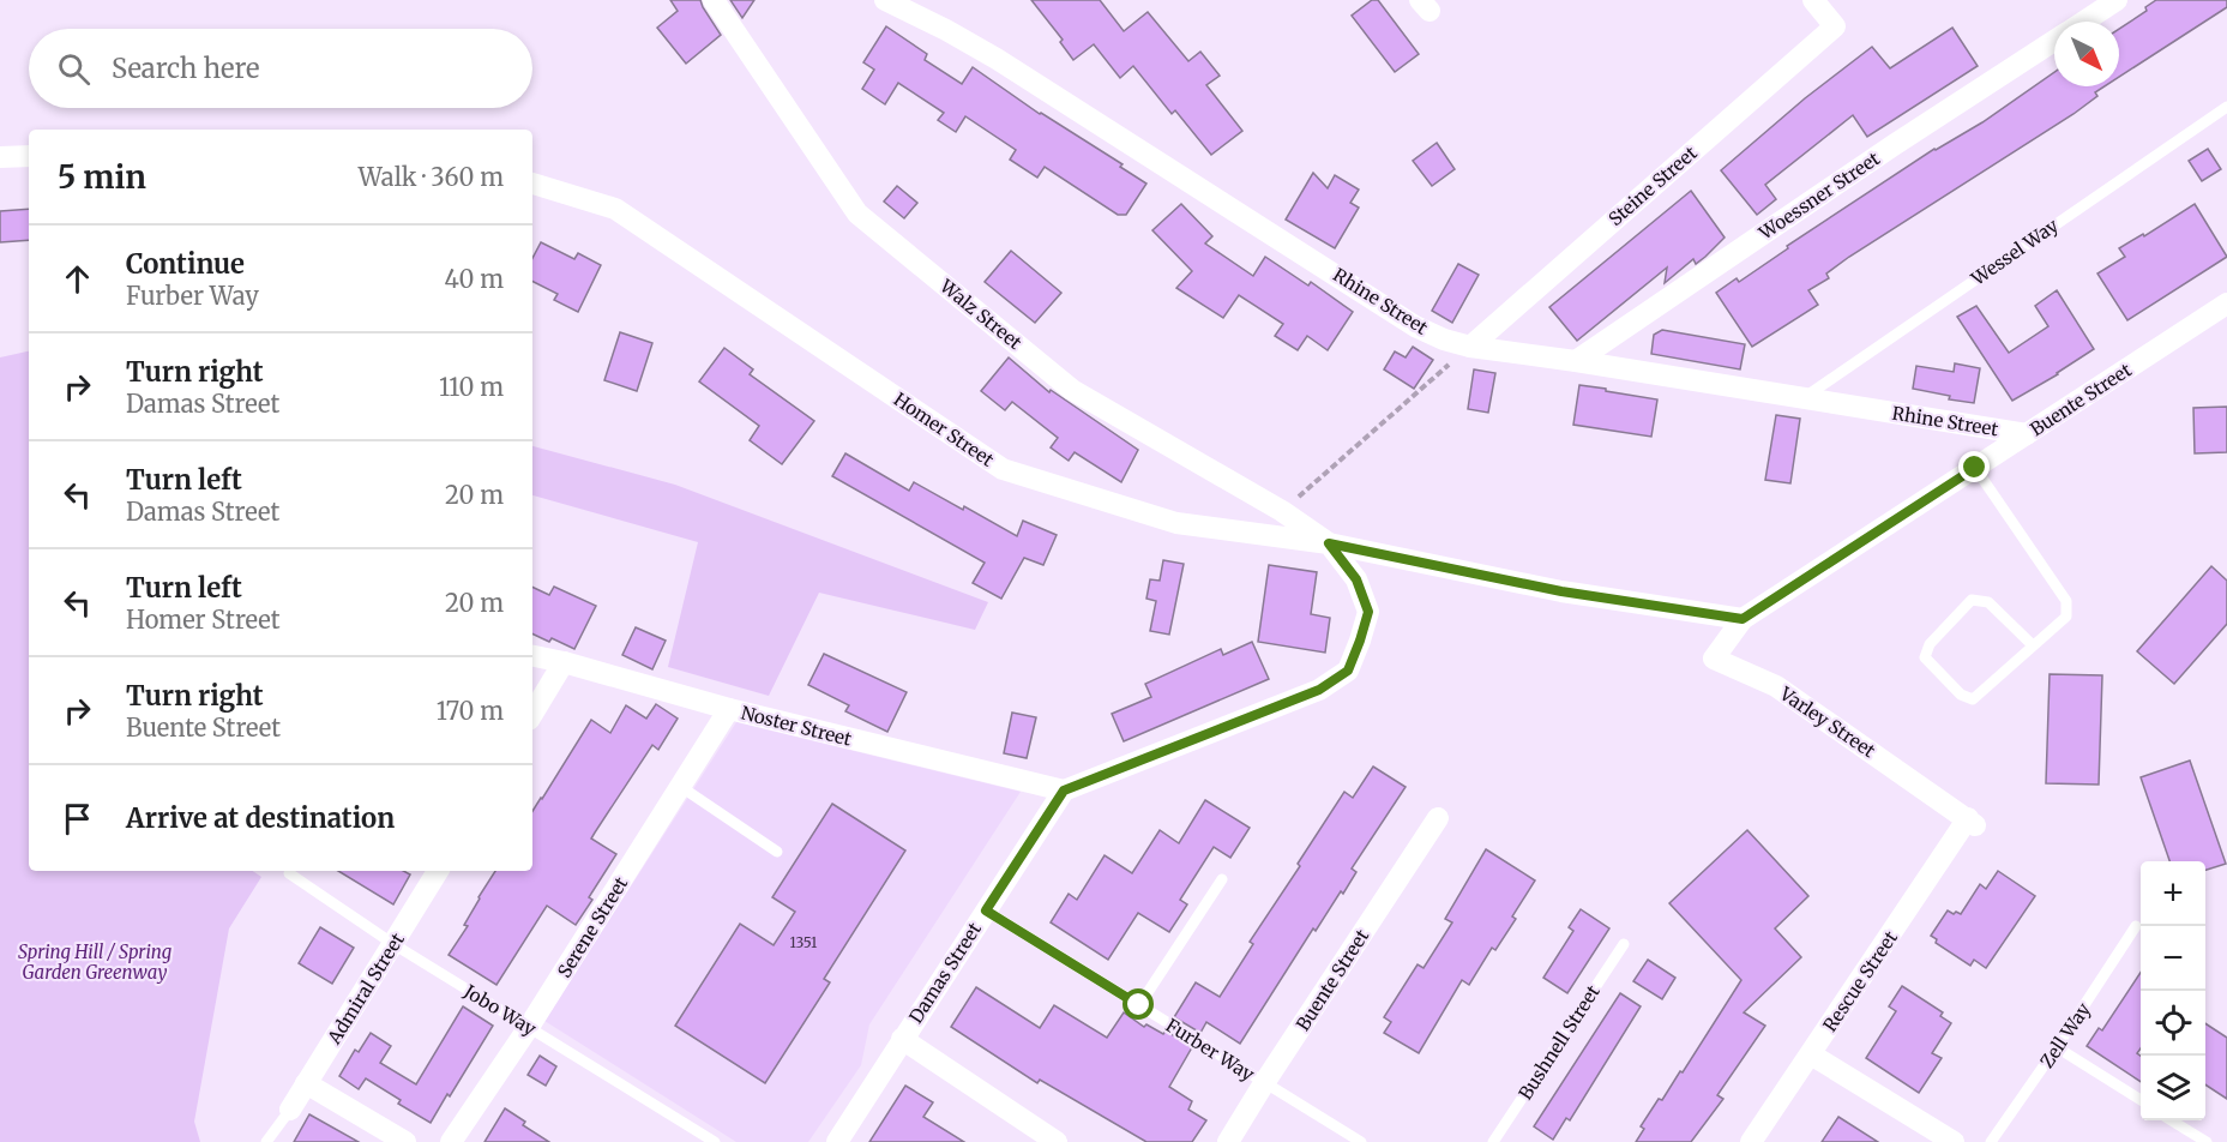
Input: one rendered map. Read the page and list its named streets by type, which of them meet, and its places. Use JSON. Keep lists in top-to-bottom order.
{
  "streets": {
    "street": [
      "Steine Street",
      "Woessner Street",
      "Rhine Street",
      "Walz Street",
      "Buente Street",
      "Homer Street",
      "Varley Street",
      "Noster Street",
      "Serene Street",
      "Damas Street",
      "Rescue Street",
      "Admiral Street"
    ],
    "lane": [
      "Wessel Way",
      "Jobo Way",
      "Zell Way",
      "Bushnell Street",
      "Furber Way"
    ]
  },
  "crossings": [
    ["Steine Street", "Rhine Street"],
    ["Woessner Street", "Rhine Street"],
    ["Wessel Way", "Rhine Street"],
    ["Rhine Street", "Buente Street"],
    ["Walz Street", "Homer Street"],
    ["Buente Street", "Varley Street"],
    ["Buente Street", "Furber Way"],
    ["Varley Street", "Rescue Street"],
    ["Noster Street", "Serene Street"],
    ["Noster Street", "Damas Street"],
    ["Serene Street", "Jobo Way"],
    ["Damas Street", "Furber Way"],
    ["Admiral Street", "Jobo Way"]
  ],
  "parks": ["Spring Hill / Spring Garden Greenway"],
  "house_numbers": ["1351"],
  "north": "bottom right",
  "page": {
    "search": "Search here",
    "heading": ["5 min", "Walk · 360 m"],
    "list": [
      ["Continue", "Furber Way", "40 m"],
      ["Turn right", "Damas Street", "110 m"],
      ["Turn left", "Damas Street", "20 m"],
      ["Turn left", "Homer Street", "20 m"],
      ["Turn right", "Buente Street", "170 m"],
      "Arrive at destination"
    ],
    "map_buttons": ["+", "−"]
  }
}
